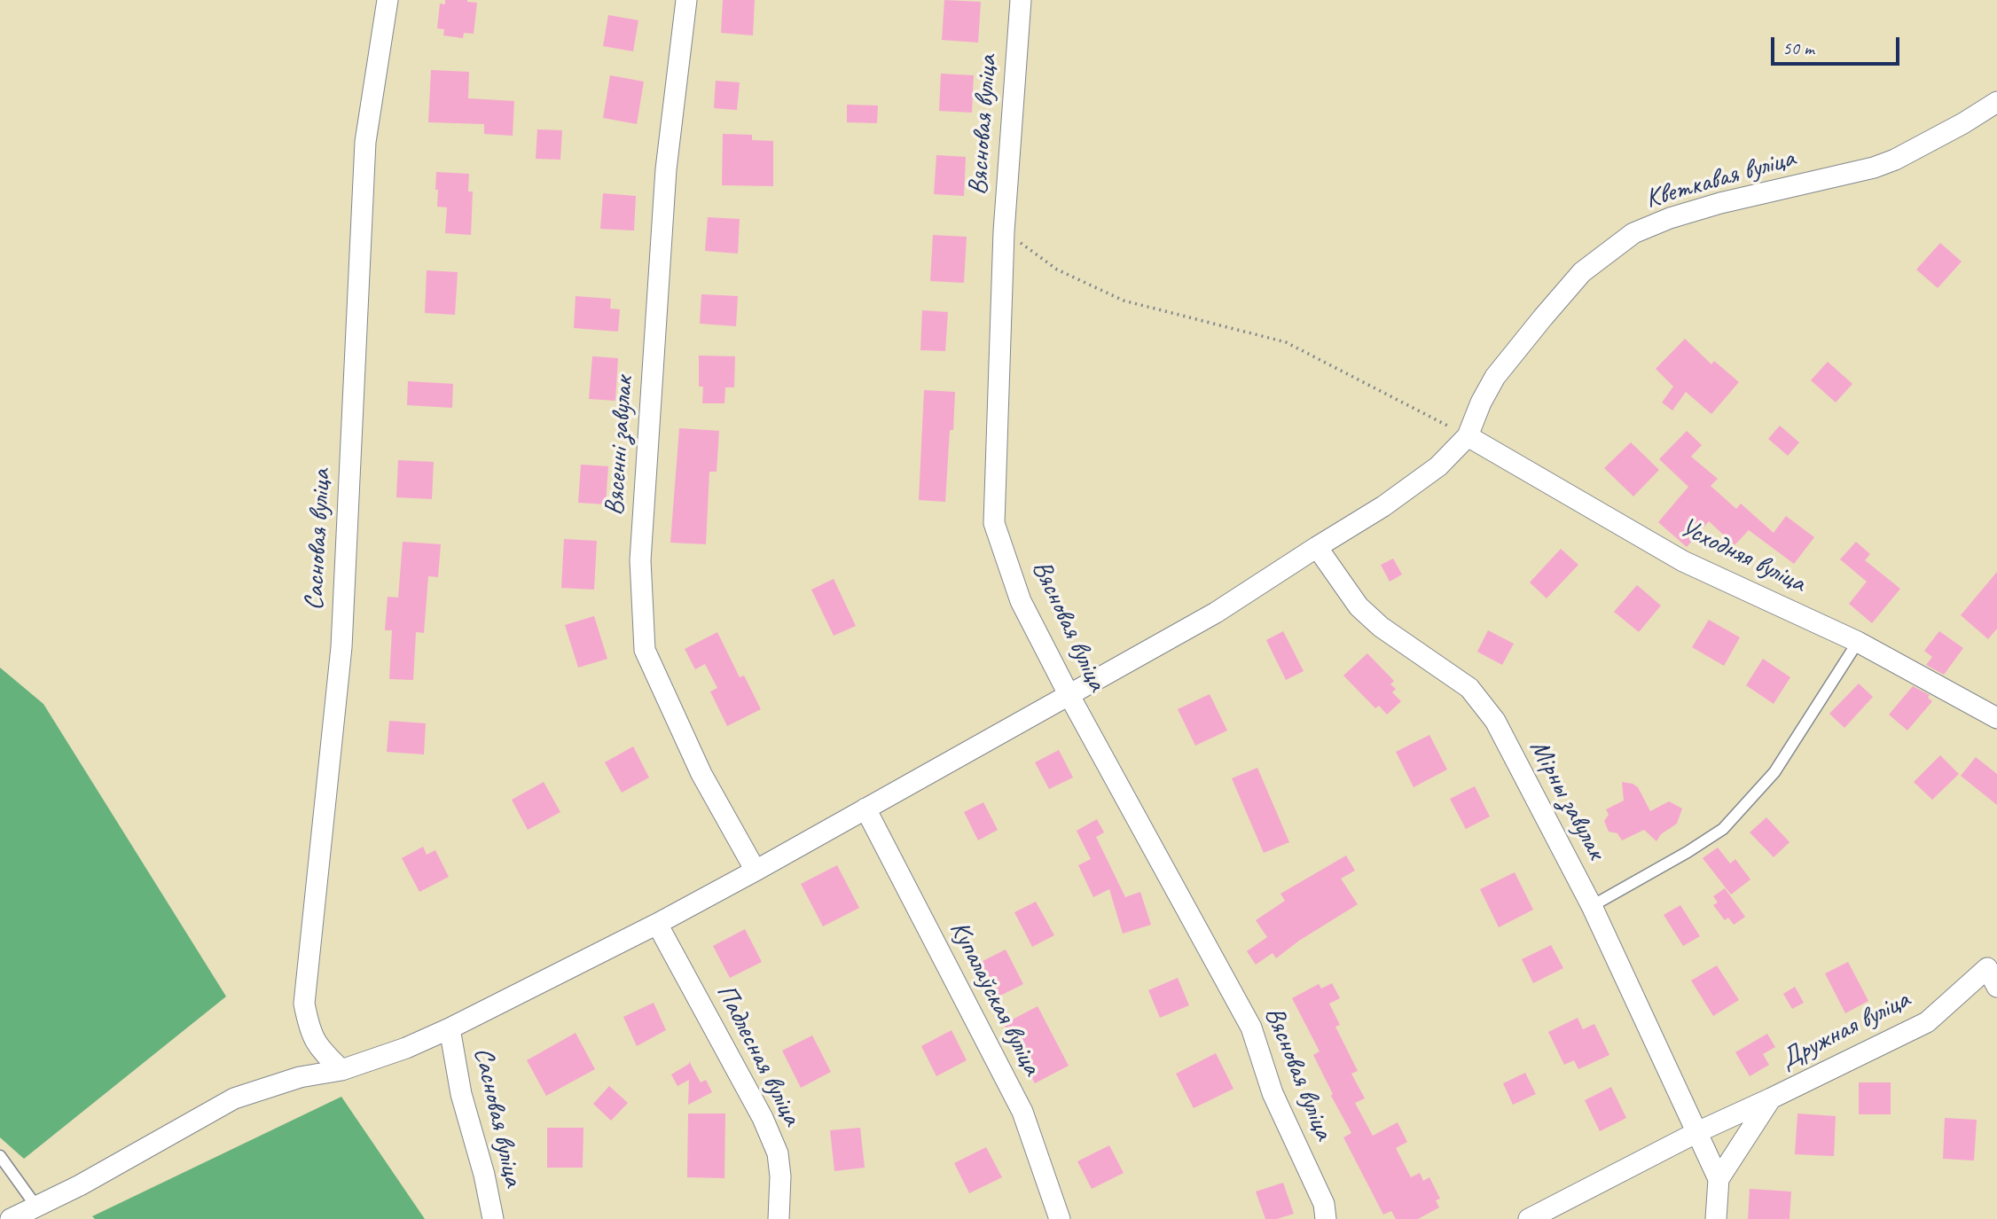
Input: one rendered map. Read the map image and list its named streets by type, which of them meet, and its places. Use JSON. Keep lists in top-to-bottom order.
{
  "streets": {
    "street": [
      "Вясновая вуліца",
      "Кветкавая вуліца",
      "Вясенні завулак",
      "Сасновая вуліца",
      "Усходняя вуліца",
      "Мірны завулак",
      "Купалаўская вуліца",
      "Дружная вуліца",
      "Падлесная вуліца"
    ]
  },
  "crossings": [
    ["Кветкавая вуліца", "Усходняя вуліца"],
    ["Мірны завулак", "Дружная вуліца"]
  ],
  "scale_bar": "50 m"
}
